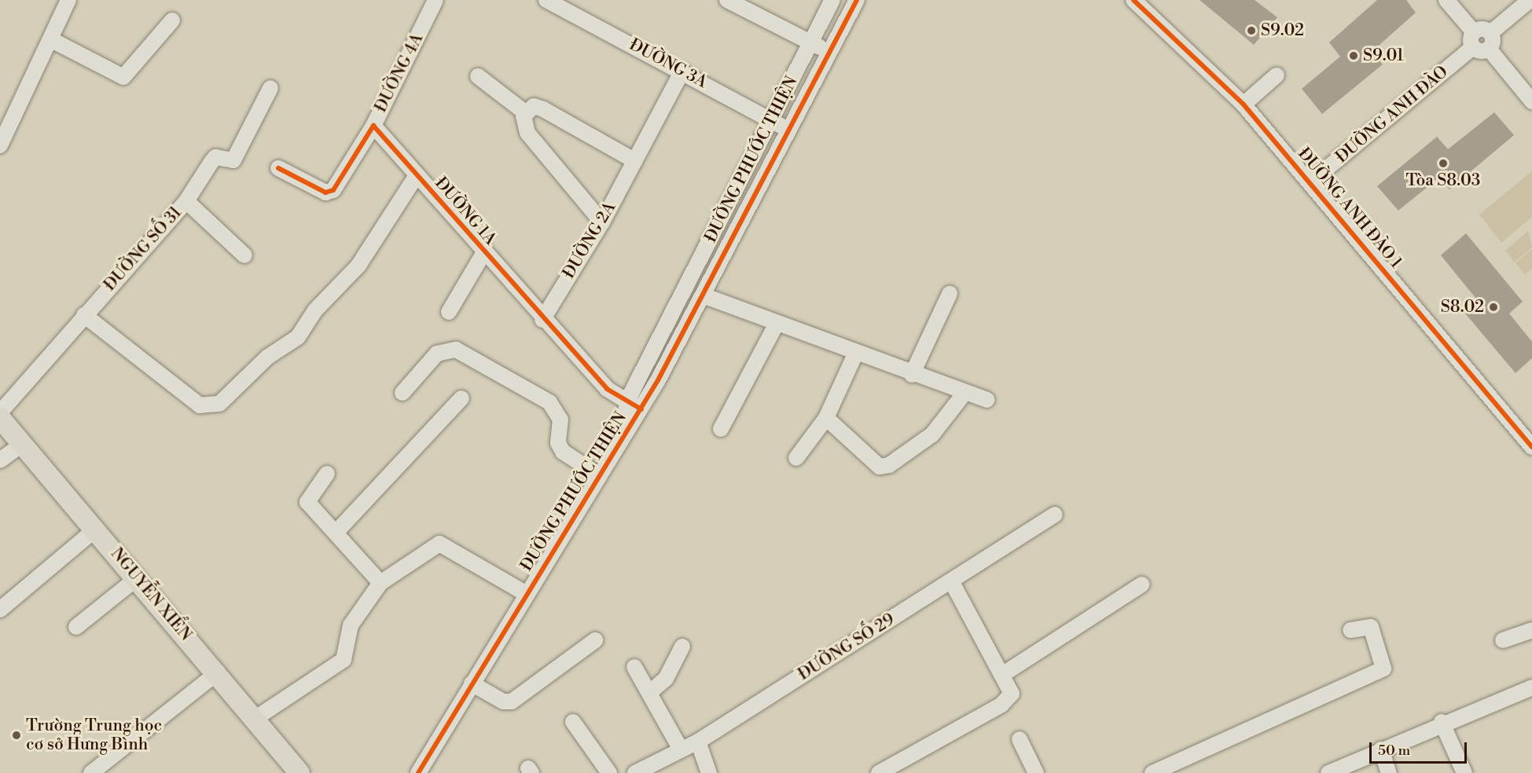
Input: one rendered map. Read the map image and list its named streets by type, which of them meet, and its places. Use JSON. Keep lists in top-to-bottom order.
{
  "streets": {
    "main road": ["NGUYỄN XIỂN"],
    "street": [
      "ĐƯỜNG 3A",
      "ĐƯỜNG 4A",
      "ĐƯỜNG ANH ĐÀO",
      "ĐƯỜNG PHƯỚC THIỆN",
      "ĐƯỜNG ANH ĐÀO 1",
      "ĐƯỜNG 1A",
      "ĐƯỜNG 2A",
      "ĐƯỜNG SỐ 31",
      "ĐƯỜNG SỐ 29"
    ]
  },
  "crossings": [
    ["ĐƯỜNG 3A", "ĐƯỜNG PHƯỚC THIỆN"],
    ["ĐƯỜNG 3A", "ĐƯỜNG 2A"],
    ["ĐƯỜNG 4A", "ĐƯỜNG 1A"],
    ["ĐƯỜNG ANH ĐÀO", "ĐƯỜNG ANH ĐÀO 1"],
    ["ĐƯỜNG PHƯỚC THIỆN", "ĐƯỜNG 1A"],
    ["ĐƯỜNG 1A", "ĐƯỜNG 2A"]
  ],
  "places": [
    "S9.02",
    "S9.01",
    "Tòa S8.03",
    "S8.02",
    "Trường Trung học cơ sở Hưng Bình"
  ],
  "scale_bar": "50 m"
}
